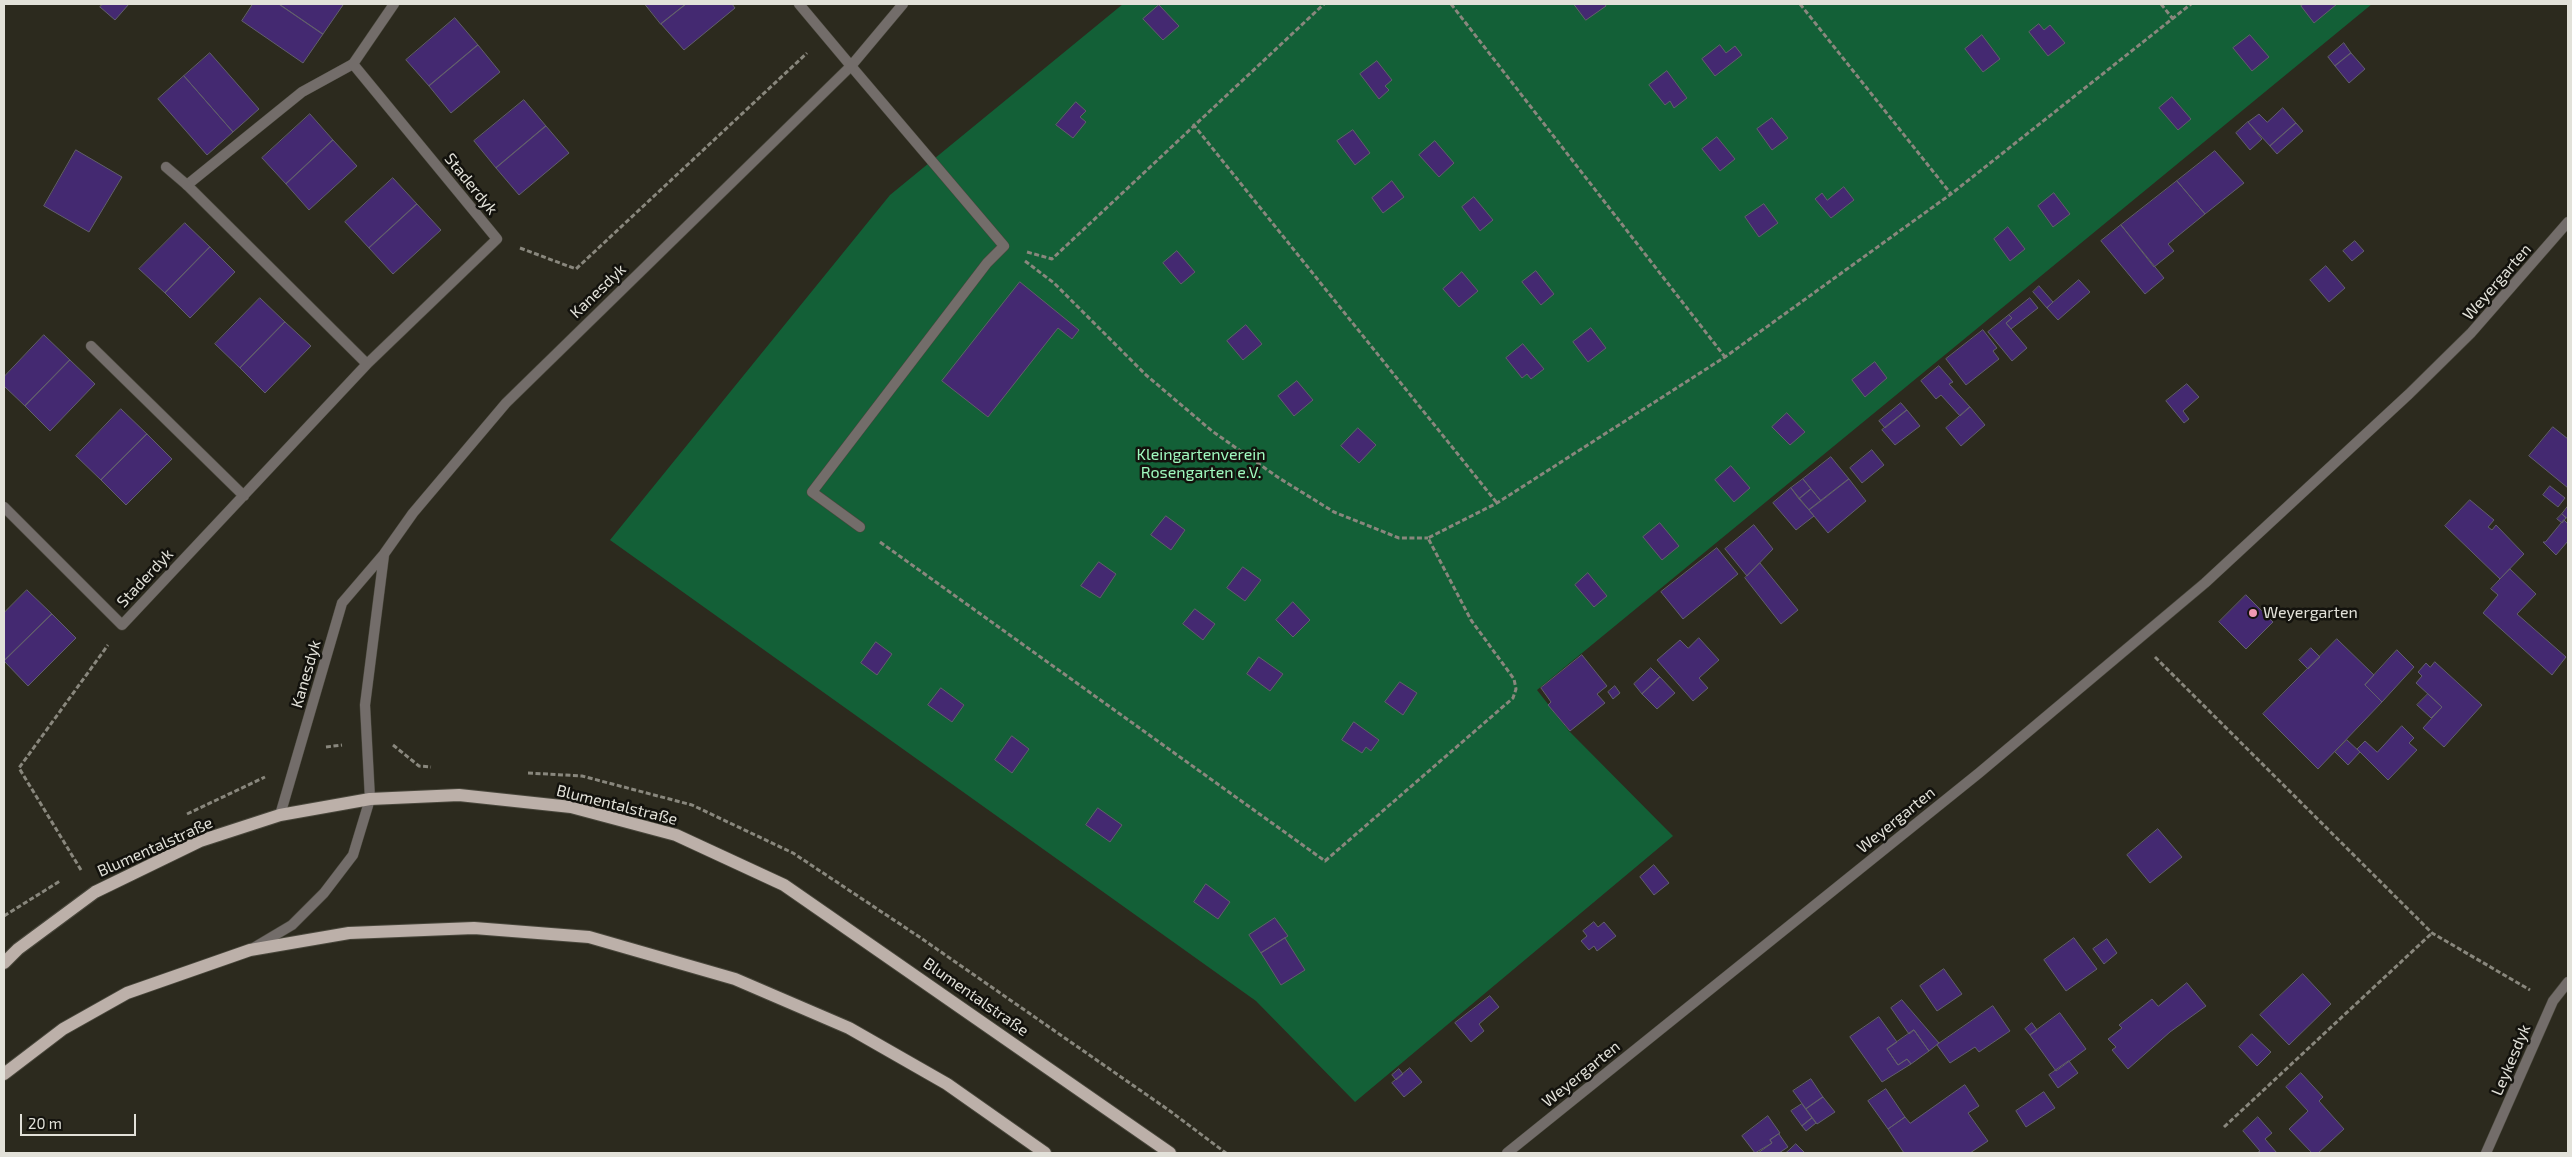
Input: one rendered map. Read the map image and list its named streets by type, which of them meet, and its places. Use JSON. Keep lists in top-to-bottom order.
{
  "streets": {
    "main road": ["Blumentalstraße"],
    "street": [
      "Staderdyk",
      "Weyergarten",
      "Kanesdyk",
      "Leykesdyk"
    ]
  },
  "crossings": [
    ["Kanesdyk", "Blumentalstraße"]
  ],
  "parks": ["Kleingartenverein Rosengarten e.V."],
  "places": ["Weyergarten"],
  "scale_bar": "20 m"
}
